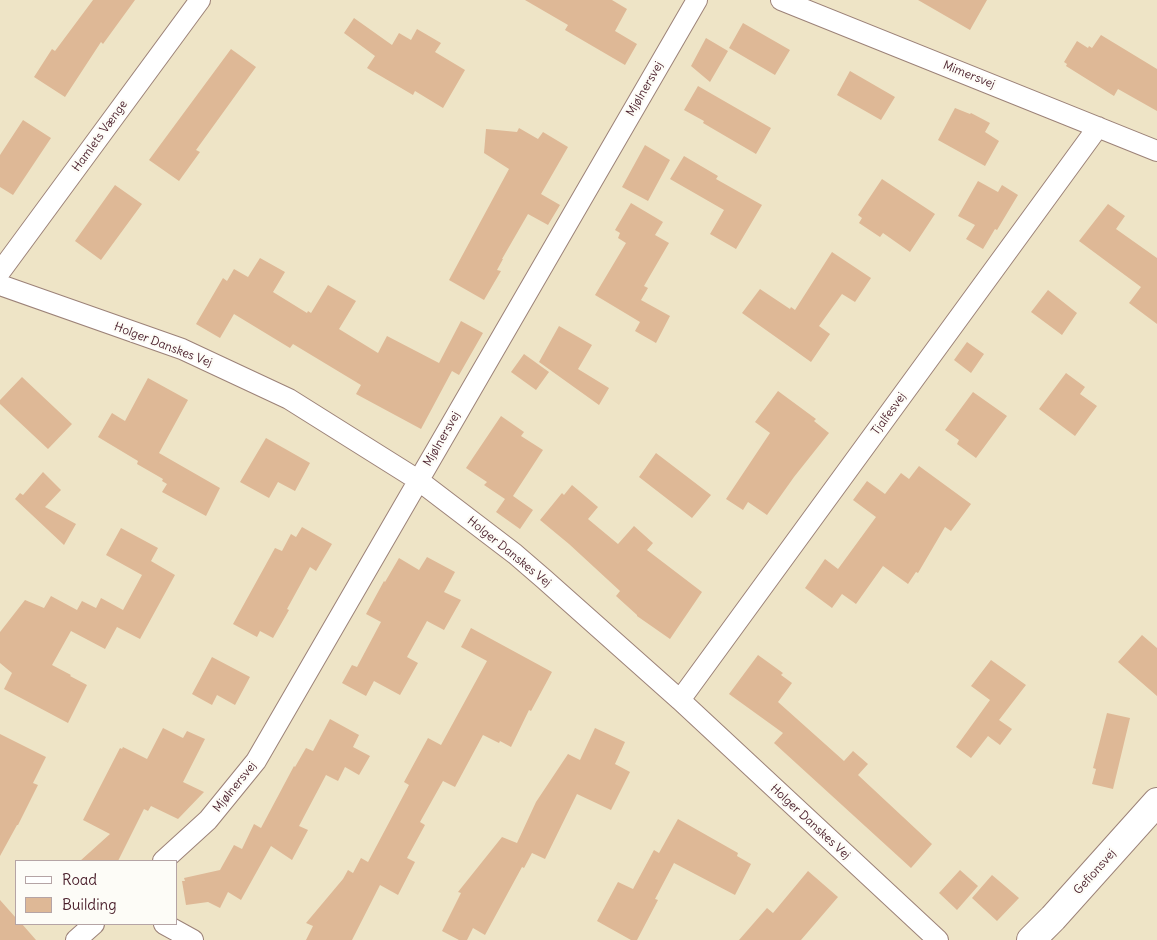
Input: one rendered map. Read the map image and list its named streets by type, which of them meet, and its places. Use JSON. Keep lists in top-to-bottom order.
{
  "streets": {
    "main road": ["Gefionsvej"],
    "street": [
      "Mimersvej",
      "Mjølnersvej",
      "Hamlets Vænge",
      "Holger Danskes Vej",
      "Tjalfesvej"
    ]
  },
  "crossings": [
    ["Mimersvej", "Tjalfesvej"],
    ["Mjølnersvej", "Holger Danskes Vej"],
    ["Holger Danskes Vej", "Tjalfesvej"]
  ],
  "legend": ["Road", "Building"]
}
